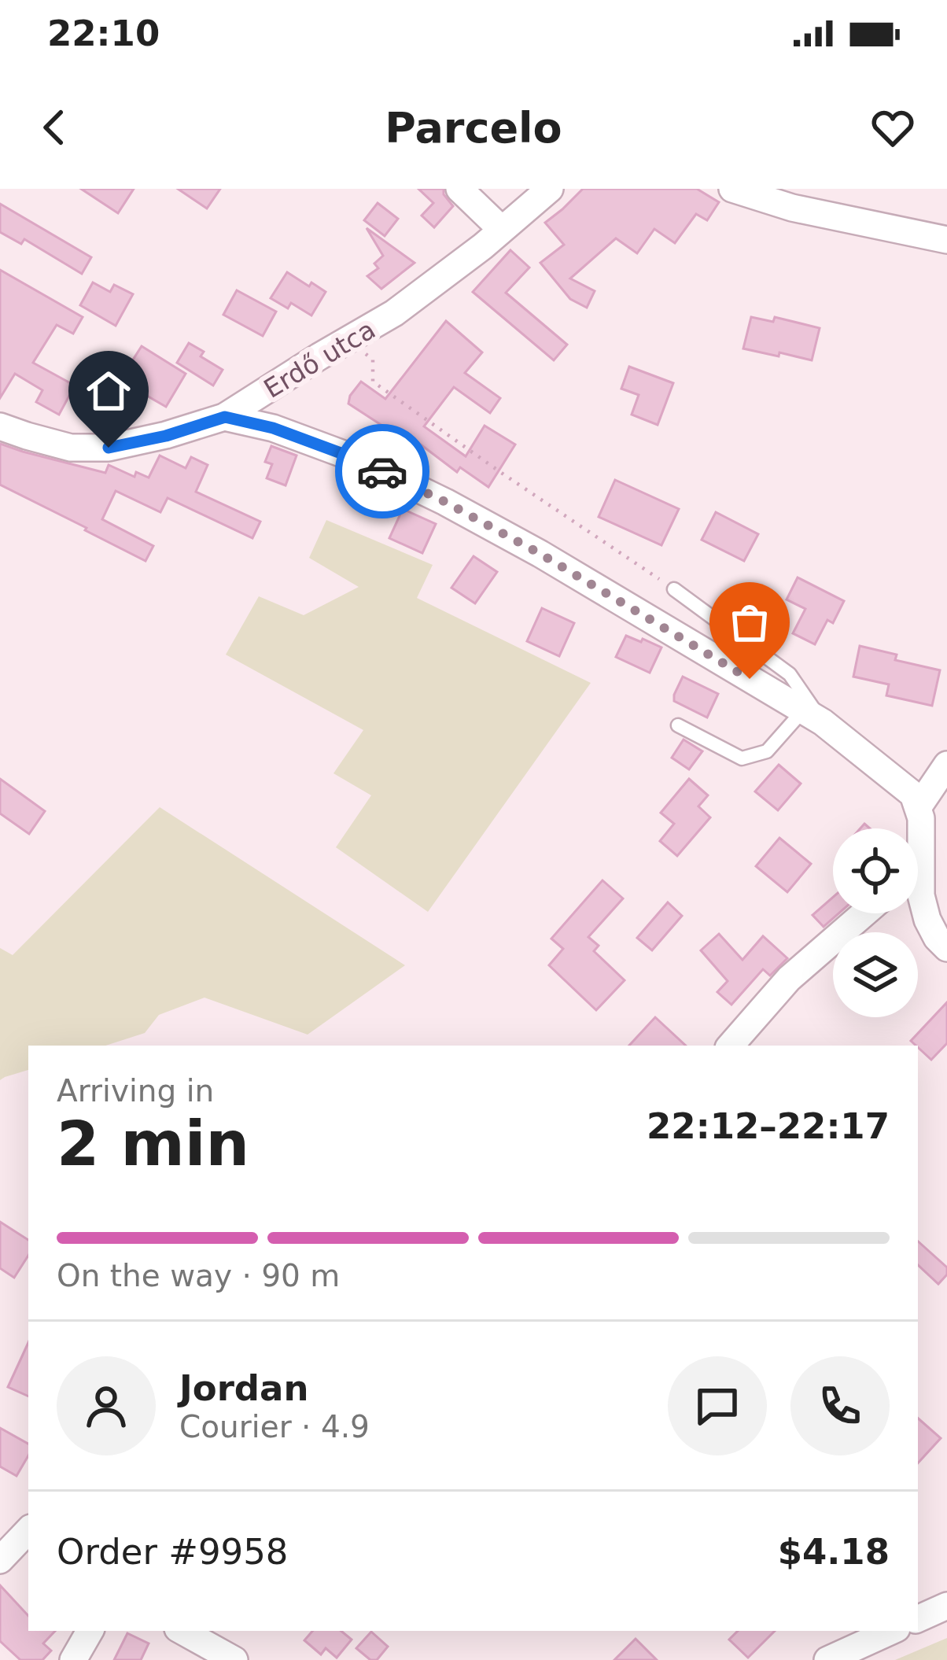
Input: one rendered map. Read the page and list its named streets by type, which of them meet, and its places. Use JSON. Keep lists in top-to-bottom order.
{
  "streets": {
    "street": ["Erdő utca"]
  },
  "page": {
    "status": "22:10",
    "header": "Parcelo",
    "heading": ["2 min", "Arriving in", "22:12–22:17"],
    "panel": [
      "Jordan",
      "Courier · 4.9",
      "Order #9958",
      "$4.18"
    ],
    "bar": "On the way · 90 m"
  }
}
